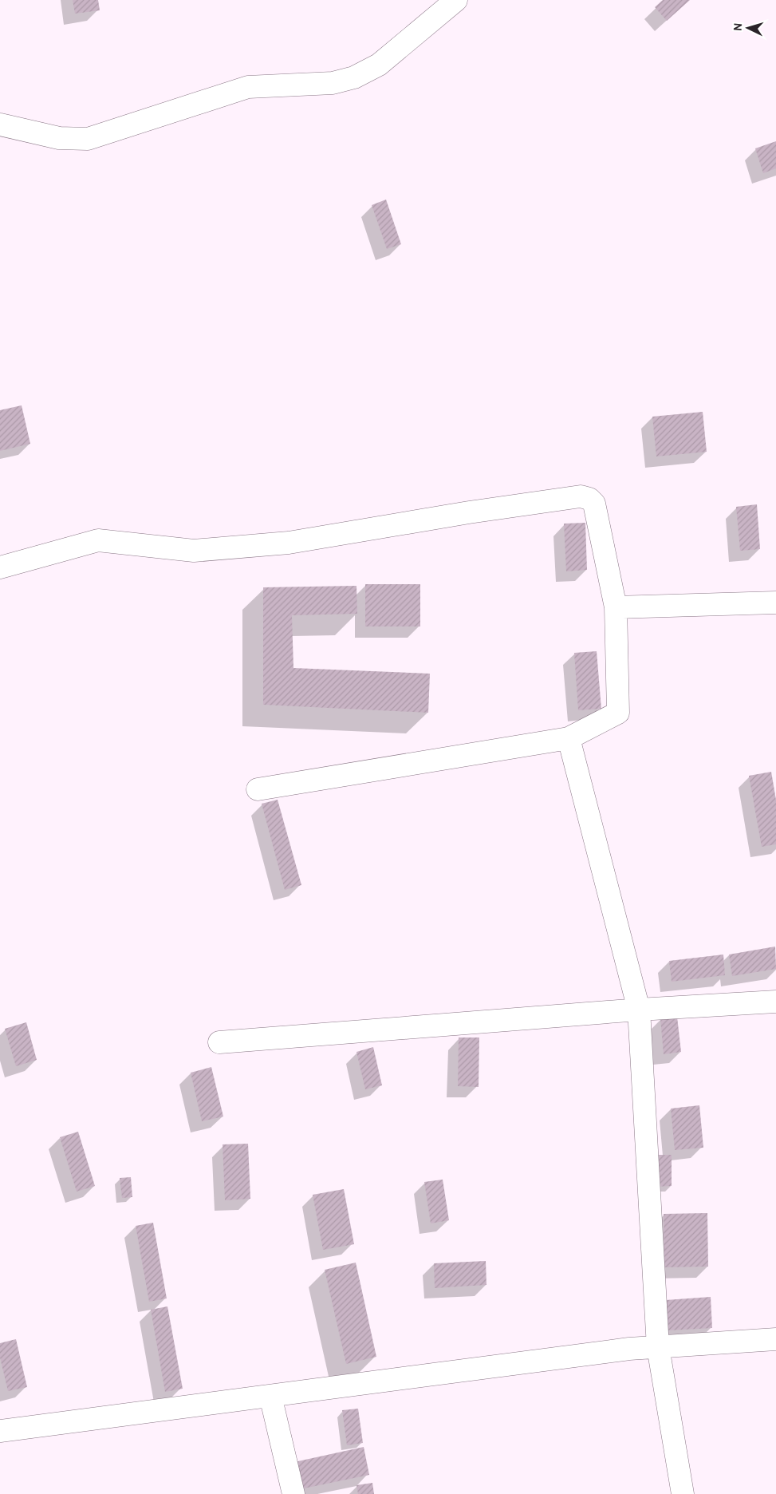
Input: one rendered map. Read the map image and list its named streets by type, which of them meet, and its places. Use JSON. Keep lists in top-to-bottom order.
{
  "north": "left"
}
